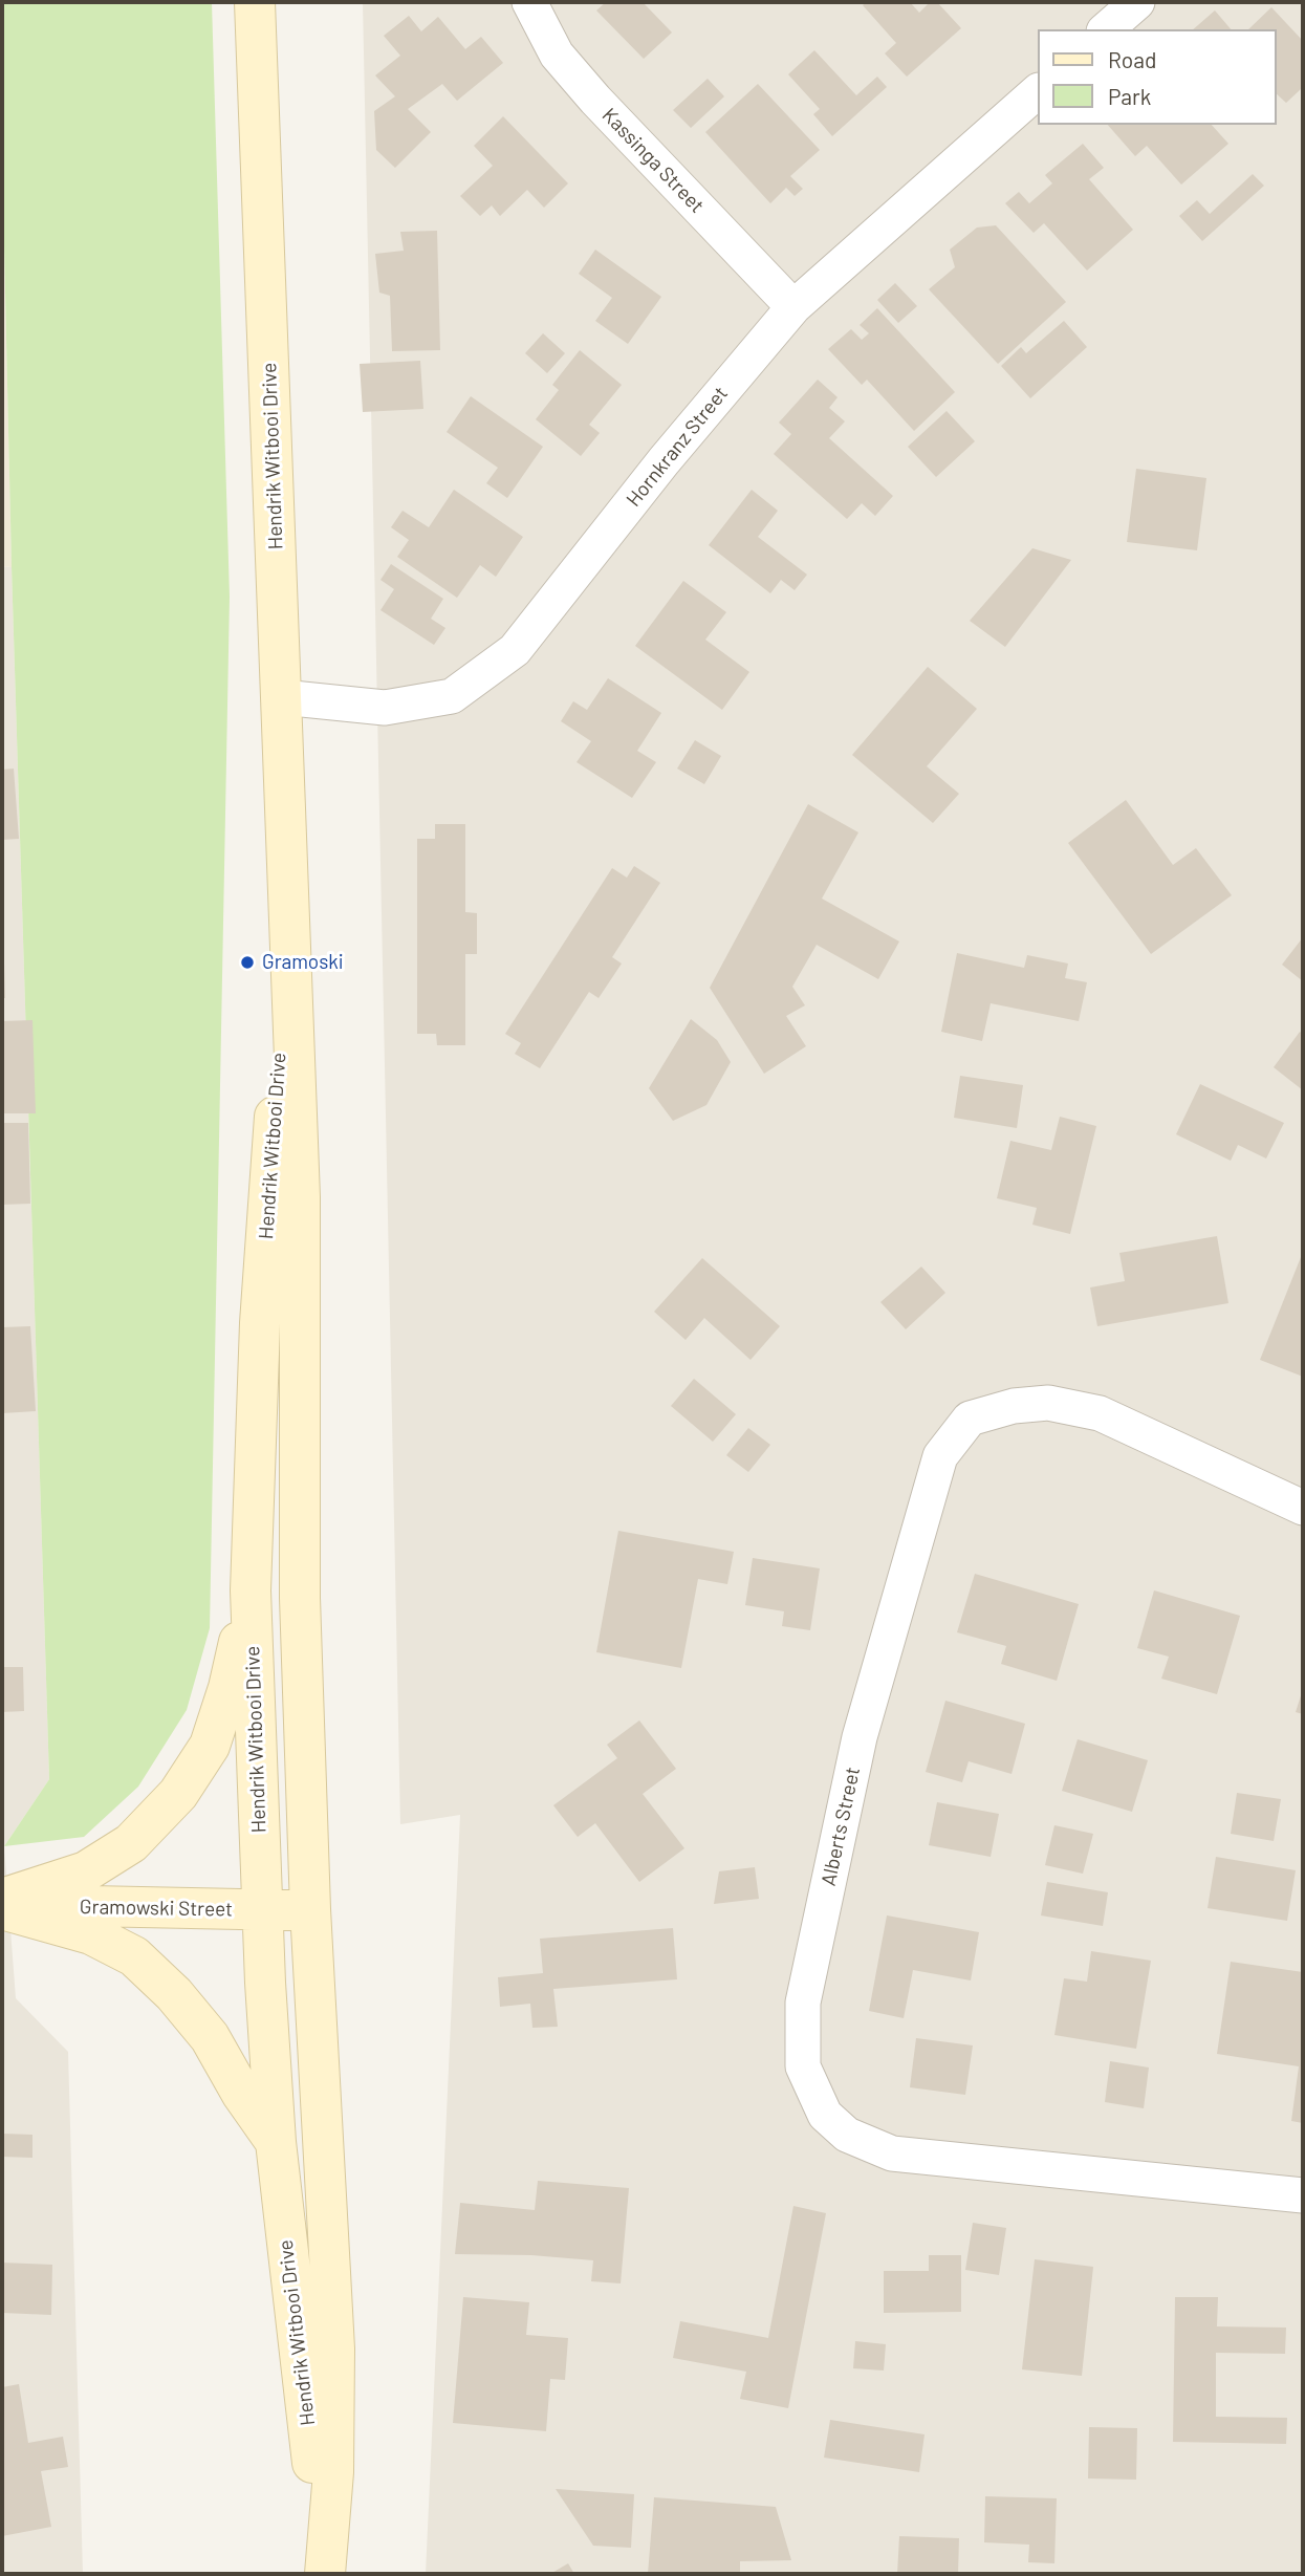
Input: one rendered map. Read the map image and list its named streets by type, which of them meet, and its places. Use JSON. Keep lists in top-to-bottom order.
{
  "streets": {
    "main road": ["Hendrik Witbooi Drive", "Gramowski Street"],
    "street": ["Kassinga Street", "Hornkranz Street", "Alberts Street"]
  },
  "crossings": [
    ["Kassinga Street", "Hornkranz Street"],
    ["Hornkranz Street", "Hendrik Witbooi Drive"],
    ["Hendrik Witbooi Drive", "Gramowski Street"]
  ],
  "places": ["Gramoski"],
  "legend": ["Road", "Park"]
}
